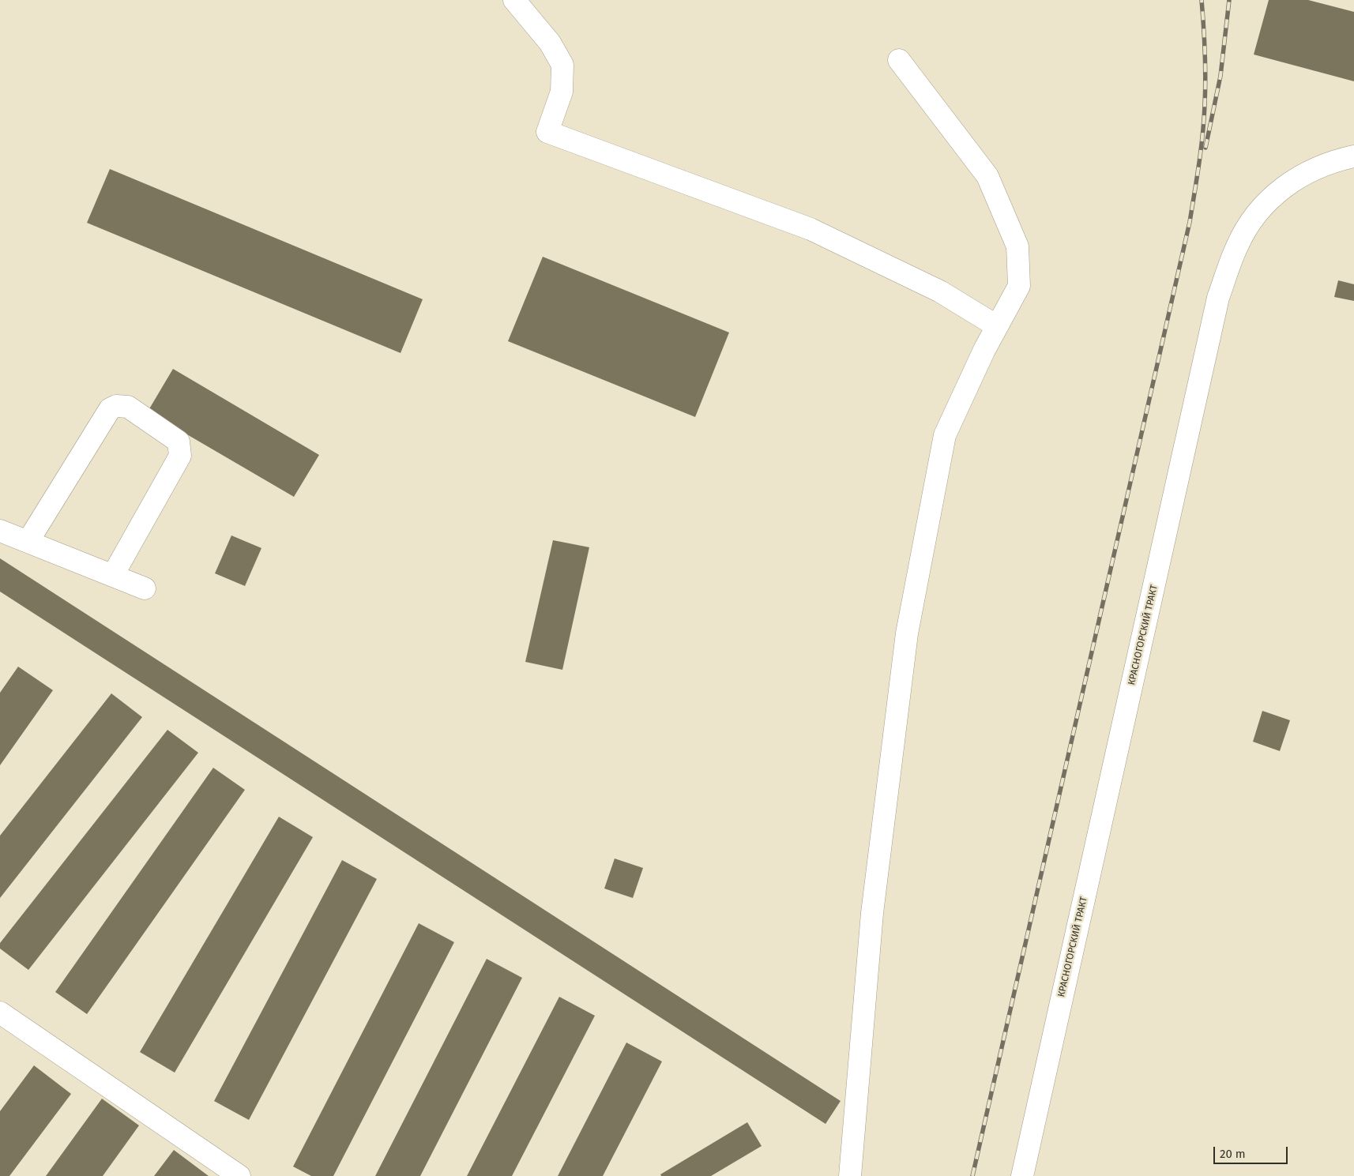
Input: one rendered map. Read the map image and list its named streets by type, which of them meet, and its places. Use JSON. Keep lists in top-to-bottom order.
{
  "streets": {
    "street": ["КРАСНОГОРСКИЙ ТРАКТ"]
  },
  "scale_bar": "20 m"
}
